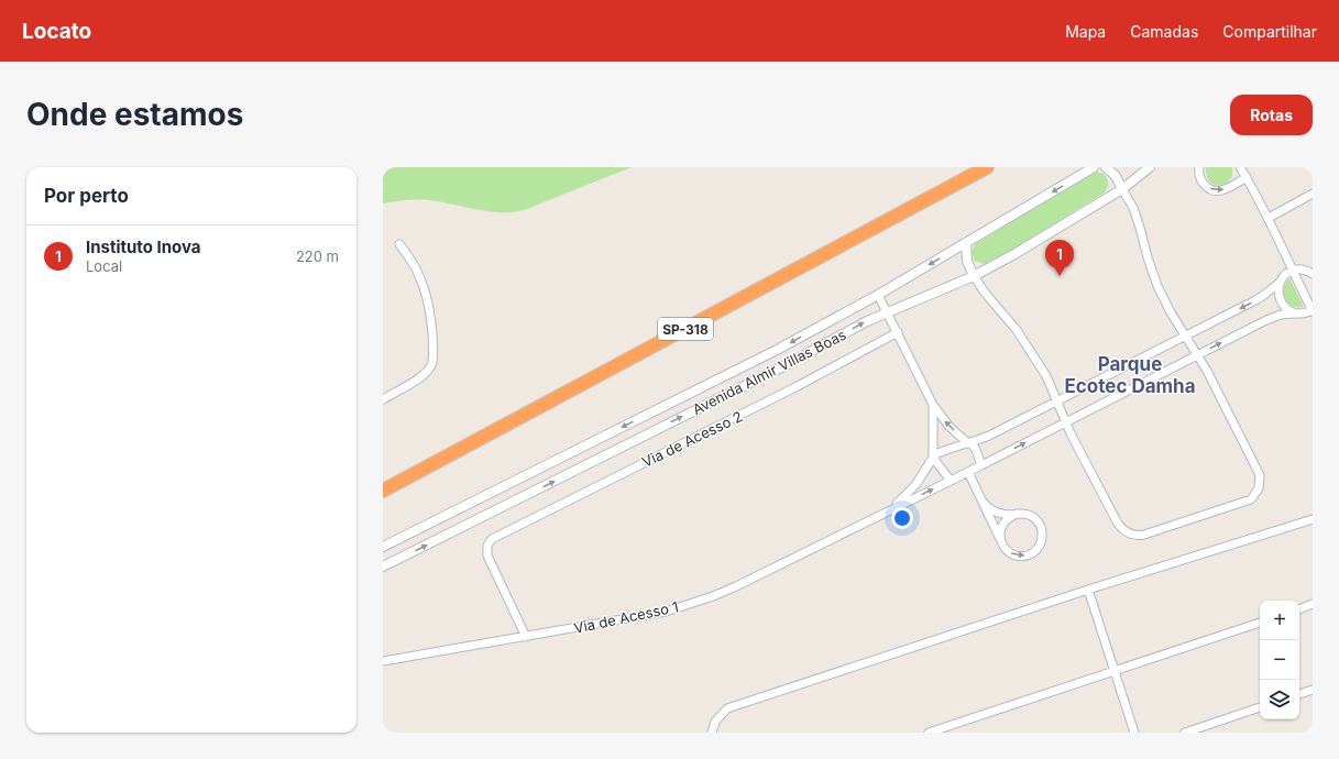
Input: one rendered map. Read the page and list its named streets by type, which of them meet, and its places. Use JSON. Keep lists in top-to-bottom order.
{
  "streets": {
    "highway": ["SP-318"],
    "street": ["Avenida Almir Villas Boas", "Via de Acesso 2", "Via de Acesso 1"]
  },
  "crossings": [
    ["Via de Acesso 2", "Via de Acesso 1"]
  ],
  "districts": ["Parque Ecotec Damha"],
  "page": {
    "header": "Locato",
    "nav": ["Mapa", "Camadas", "Compartilhar"],
    "buttons": "Rotas",
    "title": "Onde estamos",
    "heading": "Por perto",
    "list": [
      {
        "mark": "1",
        "name": "Instituto Inova",
        "note": "Local",
        "value": "220 m"
      }
    ],
    "pins": "1",
    "map_buttons": ["+", "−"]
  }
}
